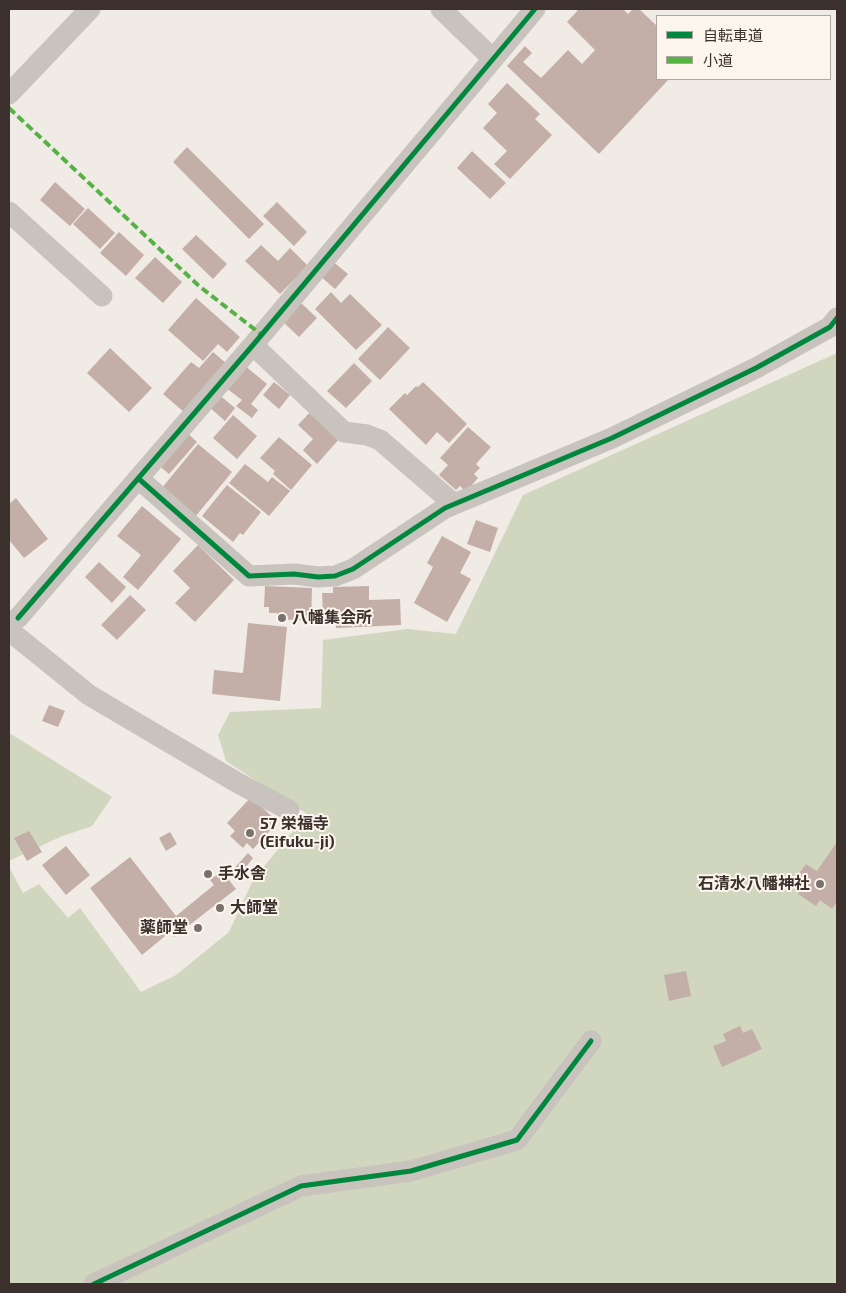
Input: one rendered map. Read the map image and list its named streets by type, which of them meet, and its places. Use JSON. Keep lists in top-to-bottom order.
{
  "places": [
    "八幡集会所",
    "57 栄福寺 (Eifuku-ji)",
    "手水舎",
    "石清水八幡神社",
    "大師堂",
    "薬師堂"
  ],
  "legend": ["自転車道", "小道"]
}
